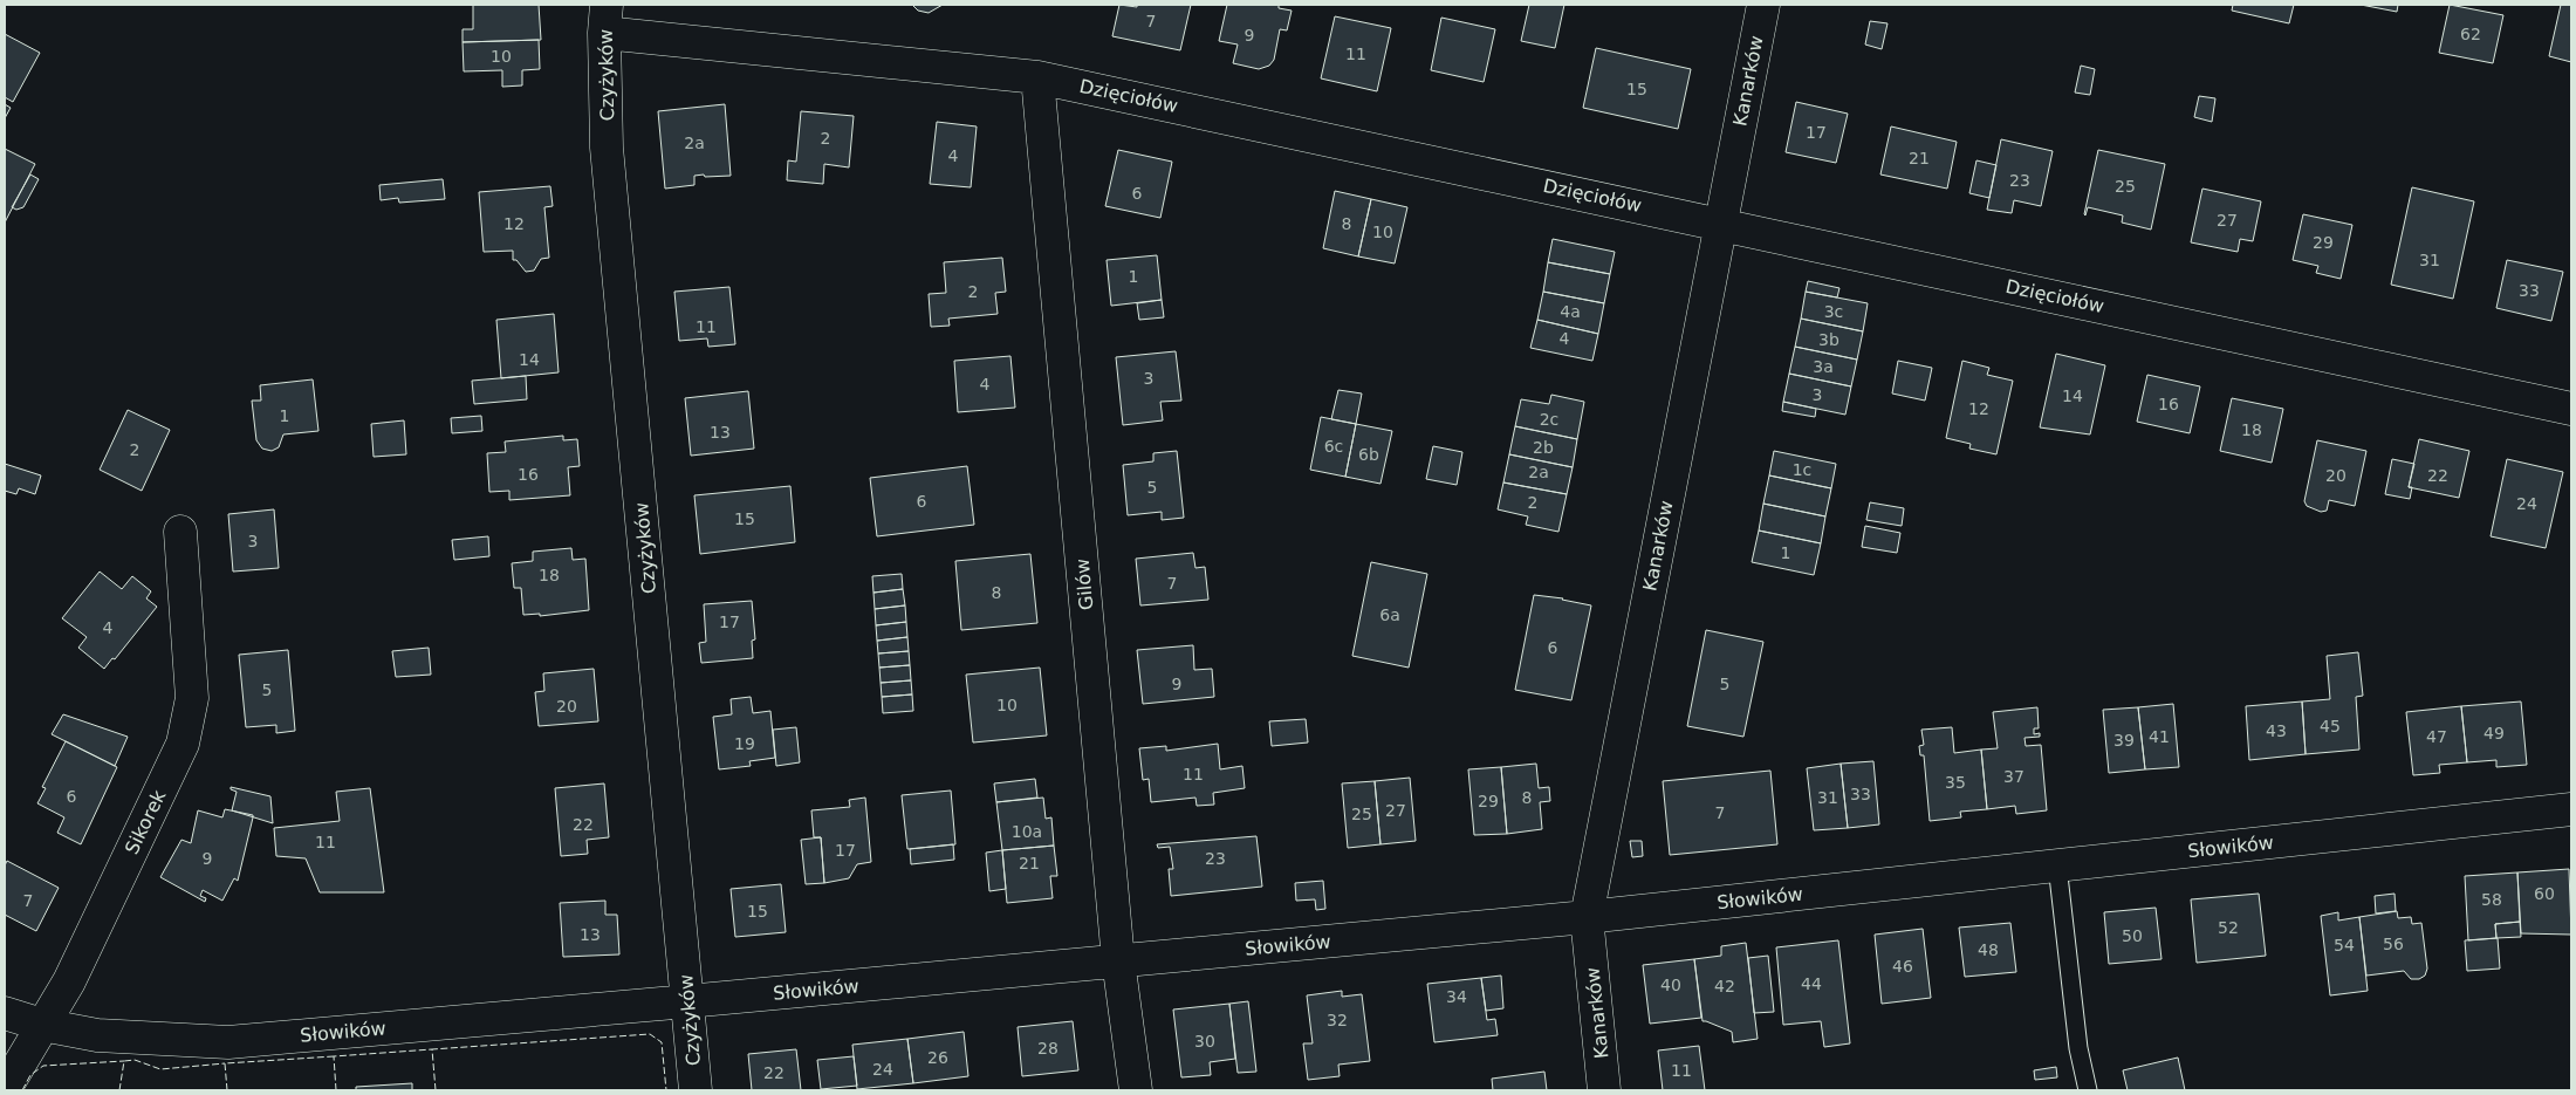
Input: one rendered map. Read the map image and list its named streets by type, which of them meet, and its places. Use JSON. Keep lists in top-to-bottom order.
{
  "streets": {
    "street": [
      "Czyżyków",
      "Kanarków",
      "Dzięciołów",
      "Gilów",
      "Sikorek",
      "Słowików"
    ]
  },
  "crossings": [
    ["Czyżyków", "Dzięciołów"],
    ["Czyżyków", "Słowików"],
    ["Kanarków", "Dzięciołów"],
    ["Kanarków", "Słowików"],
    ["Dzięciołów", "Gilów"],
    ["Gilów", "Słowików"],
    ["Sikorek", "Słowików"]
  ],
  "house_numbers": [
    "7",
    "62",
    "9",
    "11",
    "10",
    "15",
    "17",
    "2",
    "2a",
    "4",
    "21",
    "23",
    "25",
    "6",
    "27",
    "12",
    "8",
    "10",
    "29",
    "31",
    "1",
    "33",
    "2",
    "4a",
    "3c",
    "11",
    "4",
    "3b",
    "14",
    "3a",
    "3",
    "4",
    "3",
    "14",
    "16",
    "12",
    "1",
    "2c",
    "18",
    "13",
    "6c",
    "2b",
    "2",
    "6b",
    "1c",
    "2a",
    "16",
    "20",
    "22",
    "5",
    "6",
    "2",
    "24",
    "15",
    "3",
    "1",
    "18",
    "7",
    "8",
    "6a",
    "17",
    "4",
    "6",
    "9",
    "5",
    "5",
    "10",
    "20",
    "45",
    "43",
    "49",
    "41",
    "47",
    "39",
    "19",
    "11",
    "37",
    "35",
    "33",
    "6",
    "8",
    "31",
    "29",
    "27",
    "7",
    "25",
    "22",
    "10a",
    "11",
    "17",
    "9",
    "23",
    "21",
    "60",
    "58",
    "7",
    "15",
    "52",
    "13",
    "50",
    "56",
    "54",
    "48",
    "46",
    "44",
    "40",
    "42",
    "34",
    "32",
    "30",
    "28",
    "26",
    "24",
    "11",
    "22"
  ]
}
